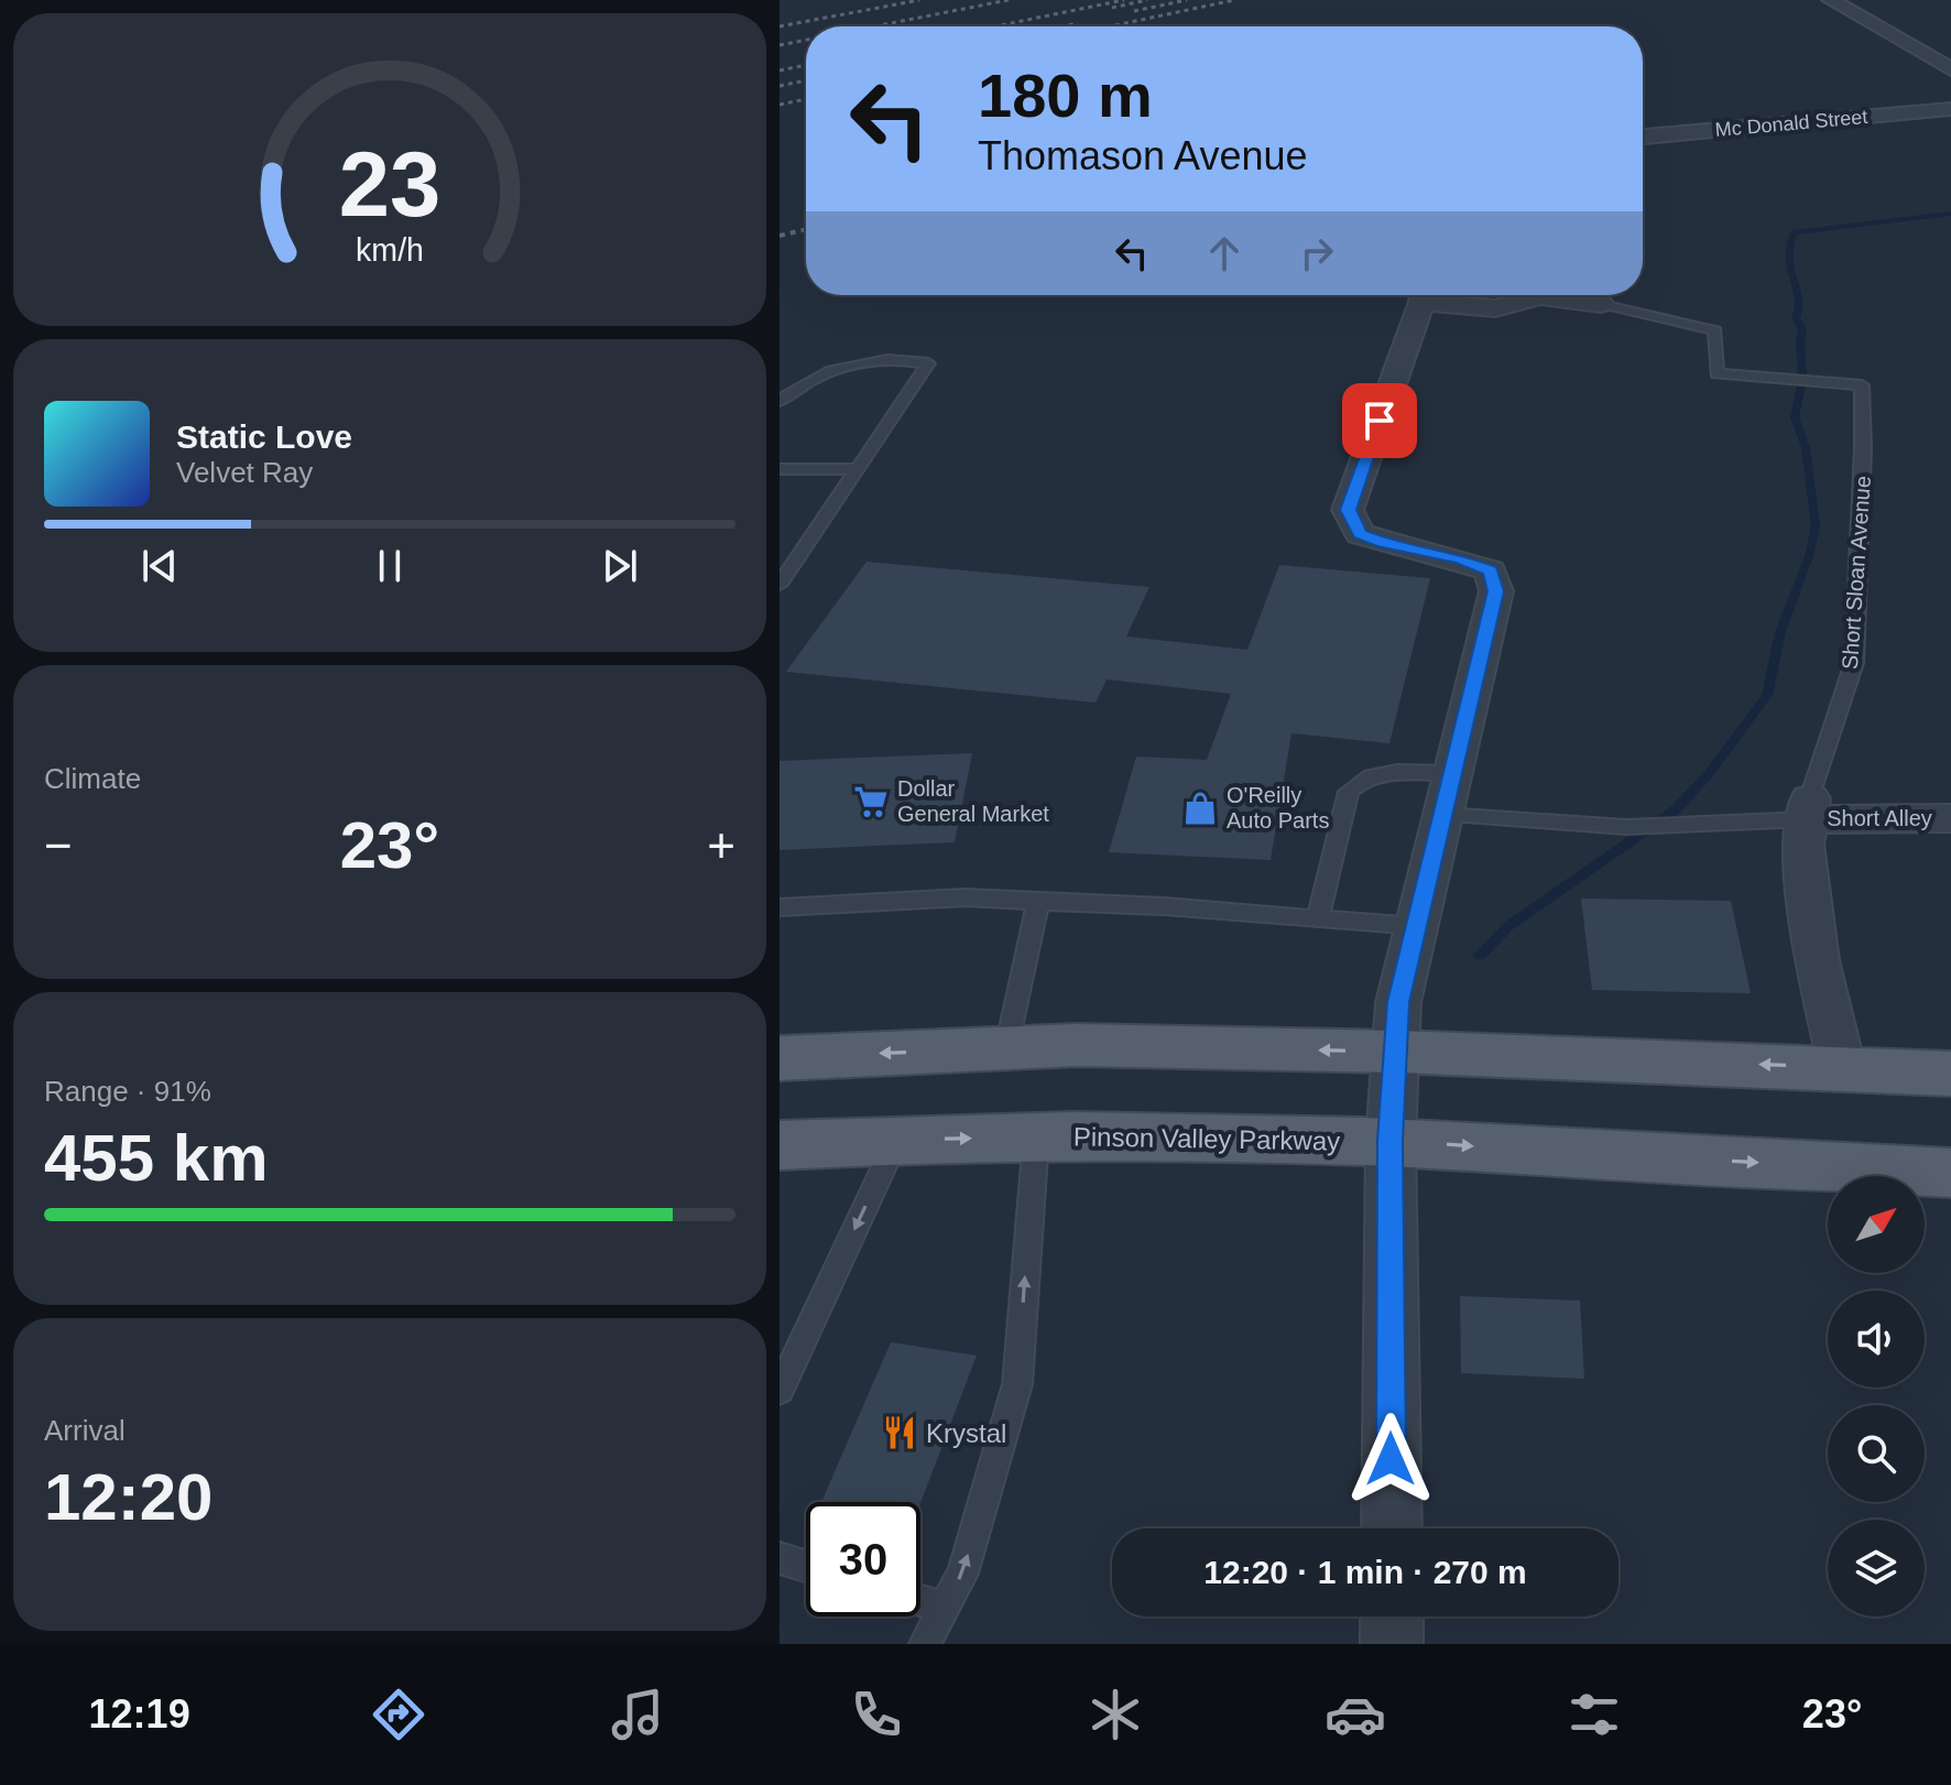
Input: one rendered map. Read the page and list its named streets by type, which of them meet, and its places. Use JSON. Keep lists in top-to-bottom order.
{
  "streets": {
    "main road": ["Pinson Valley Parkway"],
    "street": ["Mc Donald Street", "Short Sloan Avenue", "Short Alley"]
  },
  "crossings": [
    ["Short Sloan Avenue", "Short Alley"]
  ],
  "places": {
    "supermarket": ["Dollar General Market"],
    "shop": ["O'Reilly Auto Parts"],
    "restaurant": ["Krystal"]
  },
  "north": "top right",
  "page": {
    "turn": ["180 m", "Thomason Avenue"],
    "song": ["Static Love", "Velvet Ray"],
    "tile": [
      "Climate",
      ["Range · 91%", "455 km"],
      ["Arrival", "12:20"]
    ],
    "heat": ["−", "23°", "+"],
    "limit": "30",
    "trip": "12:20 · 1 min · 270 m",
    "tabs": ["12:19", "23°"],
    "gauge": ["23", "km/h"]
  }
}
